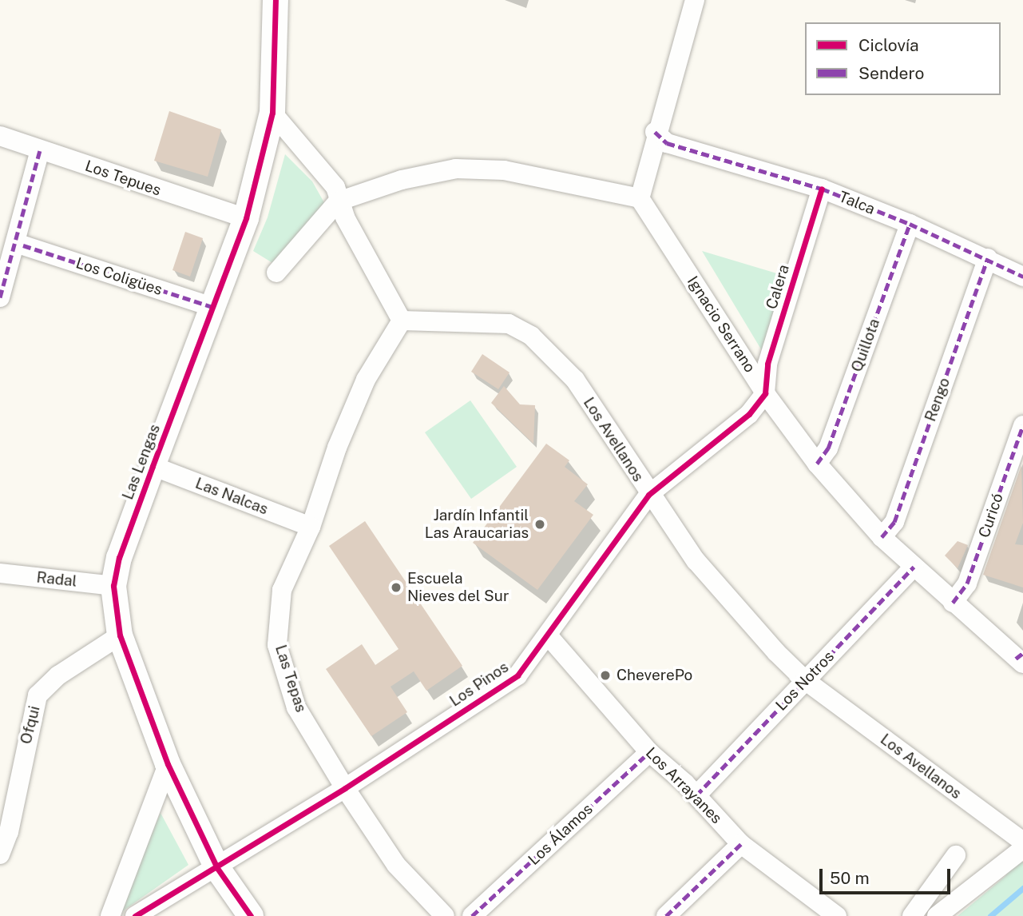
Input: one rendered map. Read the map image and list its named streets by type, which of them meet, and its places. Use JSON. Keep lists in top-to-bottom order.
{
  "streets": {
    "street": [
      "Los Tepues",
      "Talca",
      "Los Coligües",
      "Calera",
      "Ignacio Serrano",
      "Quillota",
      "Rengo",
      "Los Avellanos",
      "Las Lengas",
      "Las Nalcas",
      "Curicó",
      "Radal",
      "Las Tepas",
      "Los Notros",
      "Los Pinos",
      "Ofqui",
      "Los Arrayanes",
      "Los Álamos"
    ]
  },
  "crossings": [
    ["Los Tepues", "Las Lengas"],
    ["Talca", "Calera"],
    ["Talca", "Quillota"],
    ["Talca", "Rengo"],
    ["Los Coligües", "Las Lengas"],
    ["Calera", "Ignacio Serrano"],
    ["Calera", "Los Pinos"],
    ["Ignacio Serrano", "Quillota"],
    ["Ignacio Serrano", "Rengo"],
    ["Ignacio Serrano", "Curicó"],
    ["Ignacio Serrano", "Los Notros"],
    ["Ignacio Serrano", "Los Pinos"],
    ["Los Avellanos", "Las Tepas"],
    ["Los Avellanos", "Los Notros"],
    ["Los Avellanos", "Los Pinos"],
    ["Las Lengas", "Las Nalcas"],
    ["Las Lengas", "Radal"],
    ["Las Lengas", "Los Pinos"],
    ["Las Lengas", "Ofqui"],
    ["Las Nalcas", "Las Tepas"],
    ["Las Tepas", "Los Pinos"],
    ["Los Notros", "Los Arrayanes"],
    ["Los Pinos", "Los Arrayanes"],
    ["Los Arrayanes", "Los Álamos"]
  ],
  "places": ["Jardín Infantil Las Araucarias", "Escuela Nieves del Sur", "CheverePo"],
  "legend": ["Ciclovía", "Sendero"],
  "scale_bar": "50 m"
}
